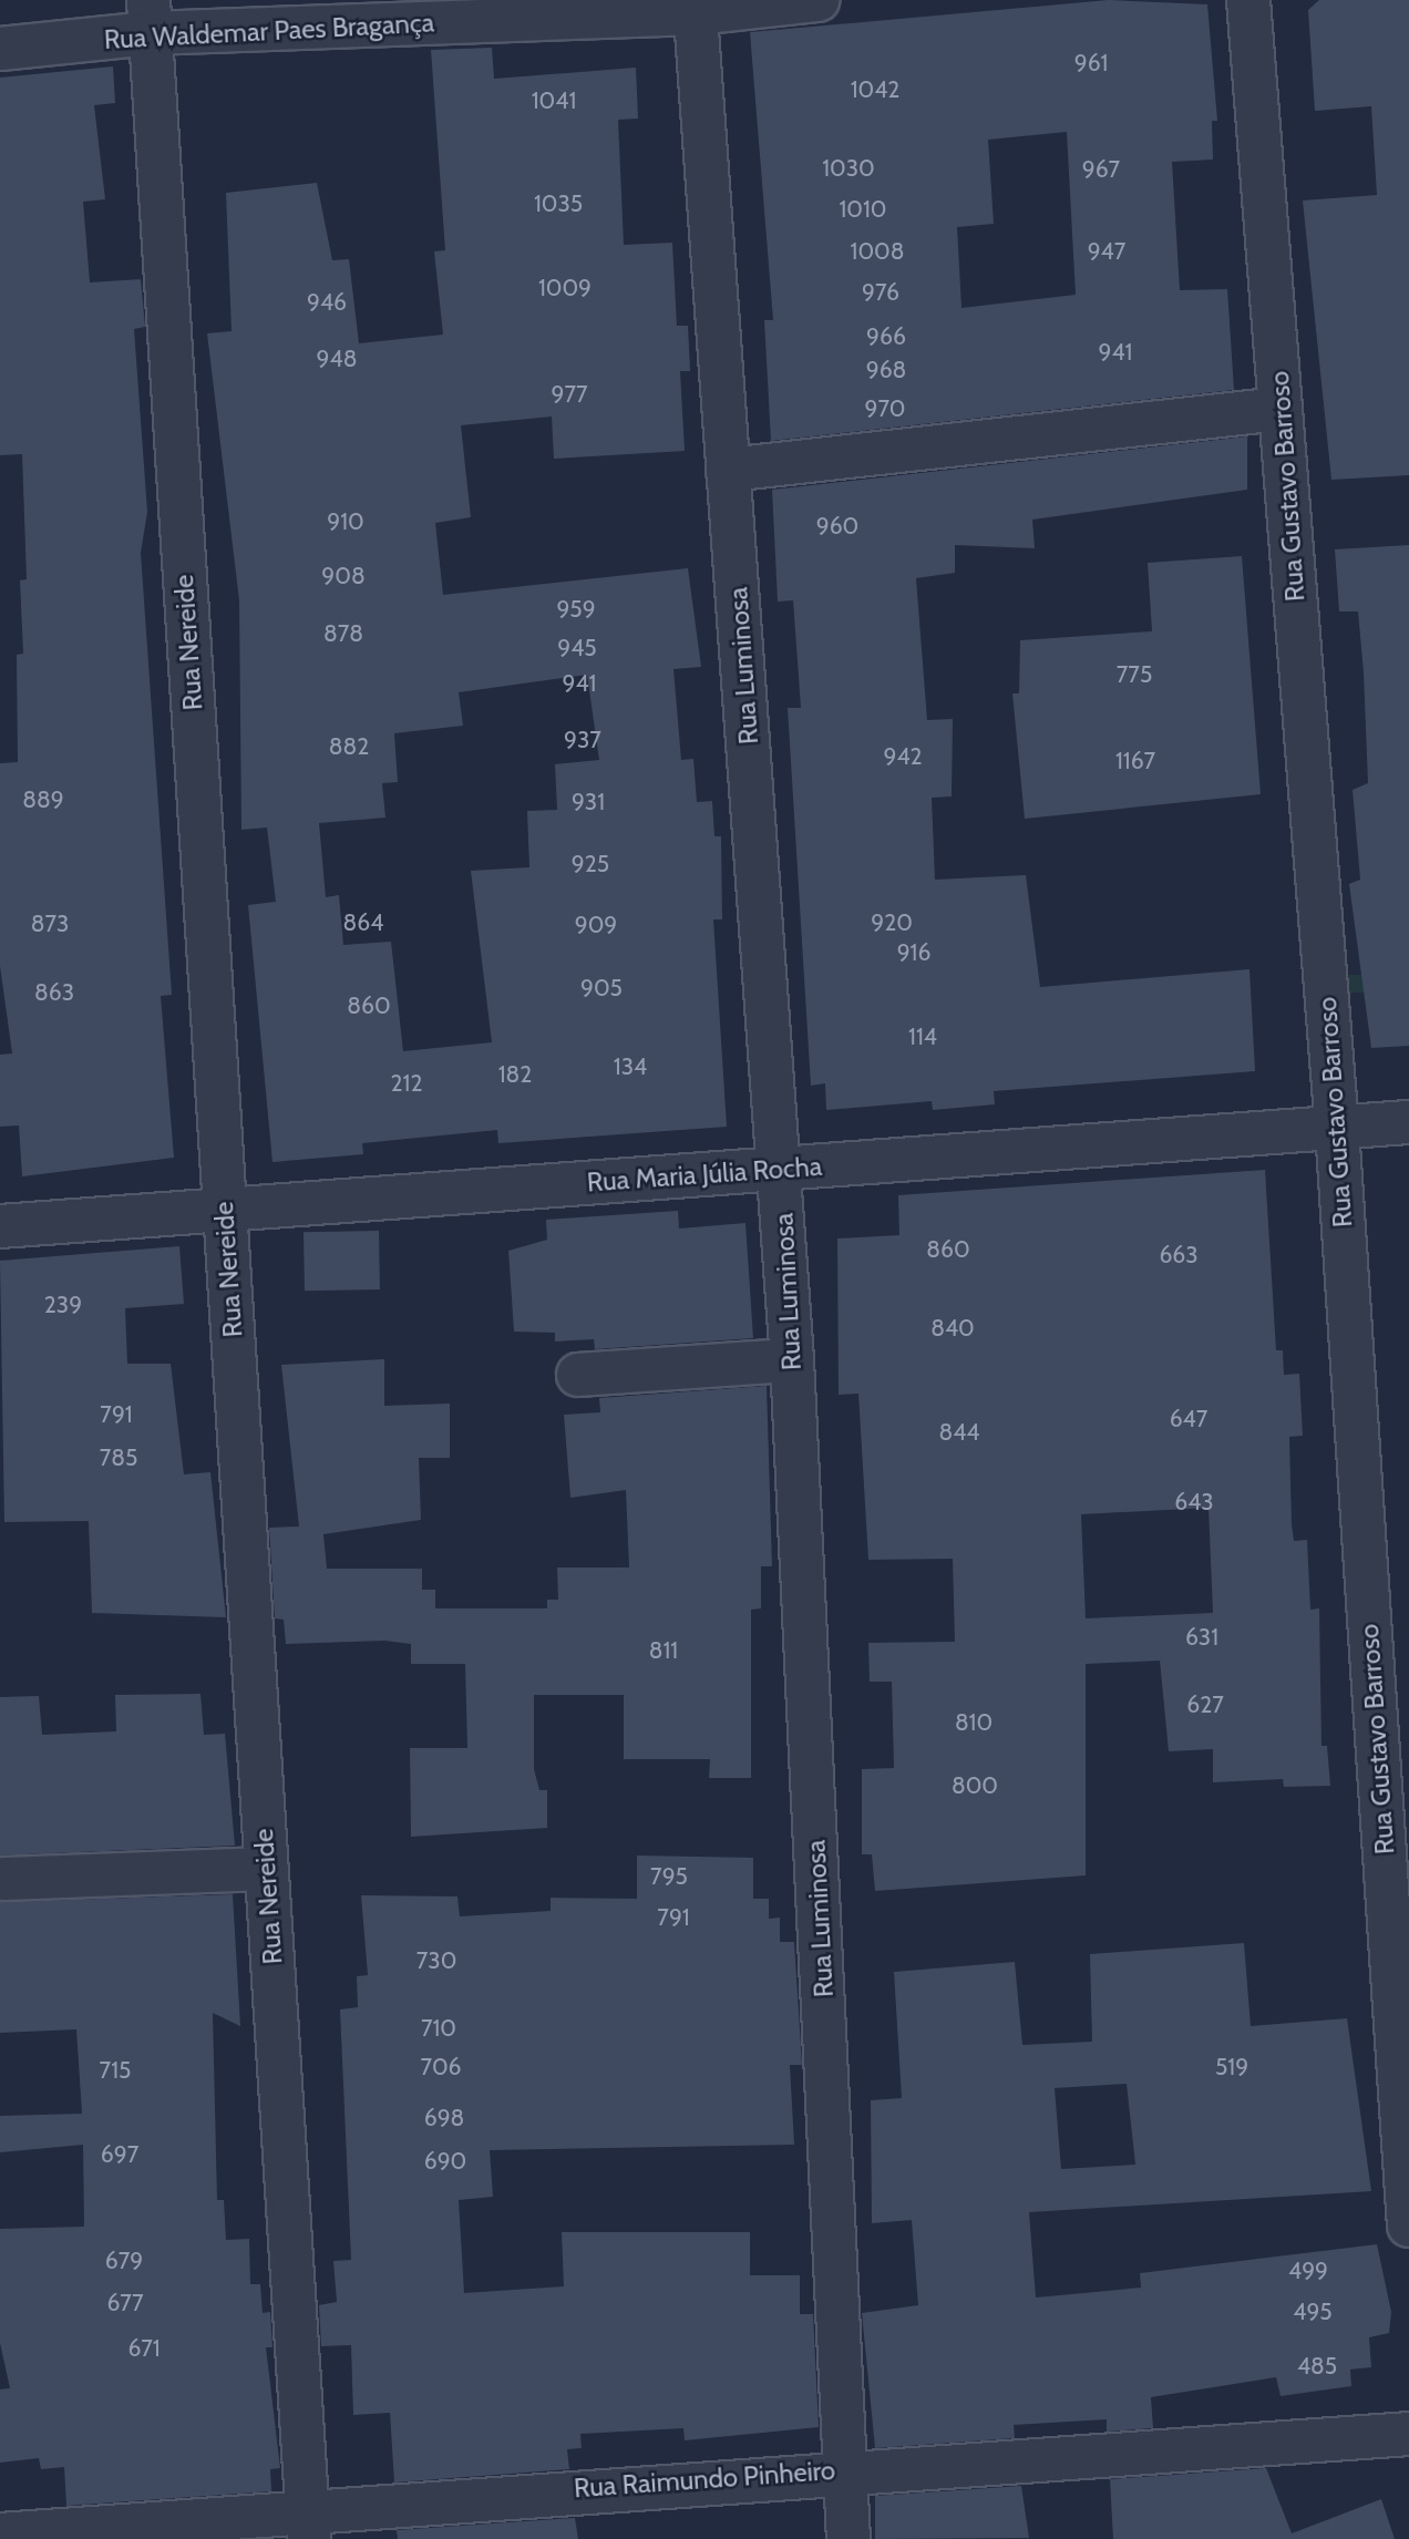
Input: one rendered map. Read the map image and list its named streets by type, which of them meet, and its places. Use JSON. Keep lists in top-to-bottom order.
{
  "streets": {
    "street": [
      "Rua Waldemar Paes Bragança",
      "Rua Gustavo Barroso",
      "Rua Nereide",
      "Rua Luminosa",
      "Rua Maria Júlia Rocha",
      "Rua Raimundo Pinheiro"
    ]
  },
  "crossings": [
    ["Rua Waldemar Paes Bragança", "Rua Nereide"],
    ["Rua Waldemar Paes Bragança", "Rua Luminosa"],
    ["Rua Gustavo Barroso", "Rua Maria Júlia Rocha"],
    ["Rua Nereide", "Rua Maria Júlia Rocha"],
    ["Rua Nereide", "Rua Raimundo Pinheiro"],
    ["Rua Luminosa", "Rua Maria Júlia Rocha"],
    ["Rua Luminosa", "Rua Raimundo Pinheiro"]
  ],
  "house_numbers": [
    "961",
    "1042",
    "1041",
    "1030",
    "967",
    "1035",
    "1010",
    "1008",
    "947",
    "1009",
    "976",
    "946",
    "966",
    "941",
    "948",
    "968",
    "977",
    "970",
    "910",
    "960",
    "908",
    "959",
    "878",
    "945",
    "775",
    "941",
    "937",
    "882",
    "942",
    "1167",
    "889",
    "931",
    "925",
    "864",
    "920",
    "873",
    "909",
    "916",
    "905",
    "863",
    "860",
    "114",
    "134",
    "182",
    "212",
    "860",
    "663",
    "239",
    "840",
    "791",
    "647",
    "844",
    "785",
    "643",
    "631",
    "811",
    "627",
    "810",
    "800",
    "795",
    "791",
    "730",
    "710",
    "706",
    "519",
    "715",
    "698",
    "697",
    "690",
    "679",
    "499",
    "677",
    "495",
    "671",
    "485"
  ]
}
